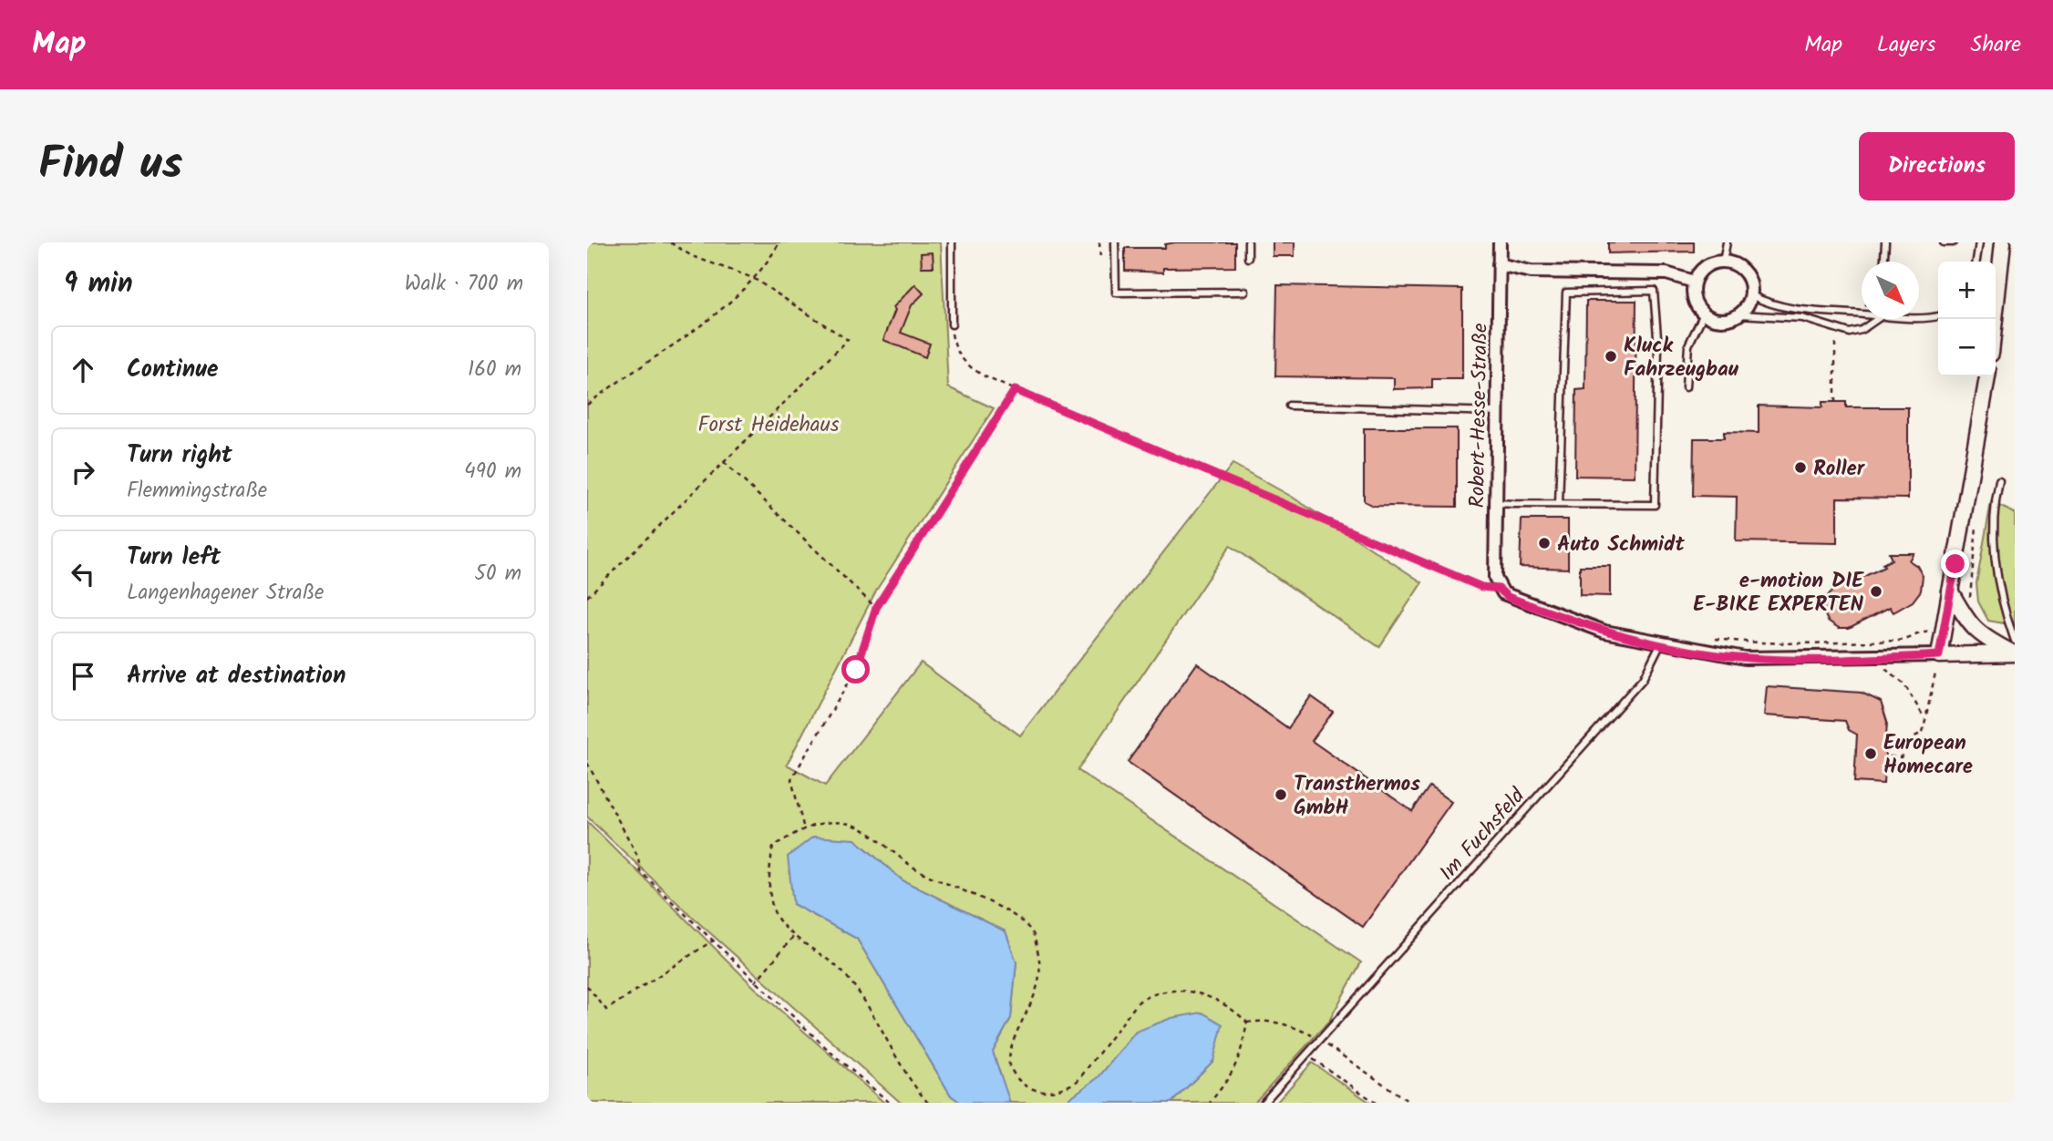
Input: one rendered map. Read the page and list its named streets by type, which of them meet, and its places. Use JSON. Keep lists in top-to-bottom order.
{
  "streets": {
    "street": ["Robert-Hesse-Straße"],
    "lane": ["Im Fuchsfeld"]
  },
  "parks": ["Forst Heidehaus"],
  "places": [
    "Kluck Fahrzeugbau",
    "Roller",
    "Auto Schmidt",
    "e-motion DIE E-BIKE EXPERTEN",
    "European Homecare",
    "Transthermos GmbH"
  ],
  "north": "bottom right",
  "page": {
    "header": "Map",
    "nav": ["Map", "Layers", "Share"],
    "title": "Find us",
    "buttons": "Directions",
    "heading": ["9 min", "Walk · 700 m"],
    "map_buttons": ["+", "−"],
    "list": [
      ["Continue", "160 m"],
      ["Turn right", "Flemmingstraße", "490 m"],
      ["Turn left", "Langenhagener Straße", "50 m"],
      "Arrive at destination"
    ]
  }
}
